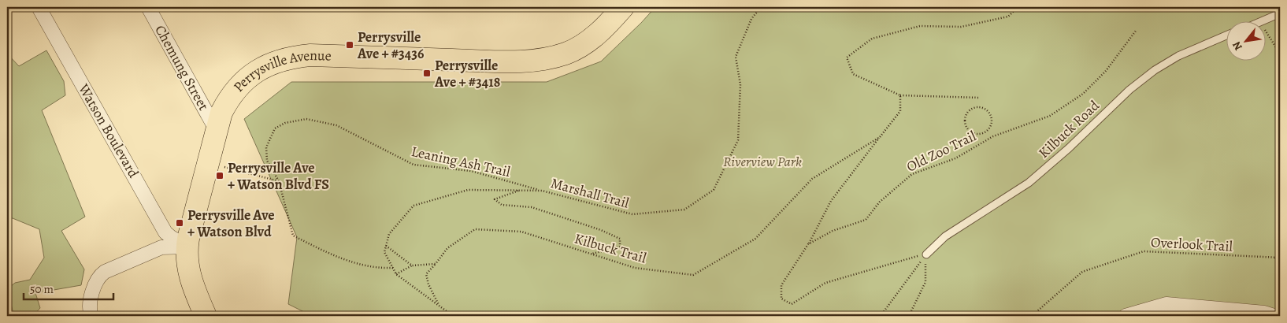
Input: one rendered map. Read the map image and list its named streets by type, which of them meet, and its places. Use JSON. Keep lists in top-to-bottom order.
{
  "streets": {
    "main road": ["Perrysville Avenue"],
    "street": ["Chemung Street", "Watson Boulevard"],
    "lane": ["Kilbuck Road"],
    "path": [
      "Old Zoo Trail",
      "Leaning Ash Trail",
      "Marshall Trail",
      "Overlook Trail",
      "Kilbuck Trail"
    ]
  },
  "crossings": [
    ["Chemung Street", "Perrysville Avenue"],
    ["Perrysville Avenue", "Watson Boulevard"],
    ["Kilbuck Road", "Old Zoo Trail"],
    ["Leaning Ash Trail", "Marshall Trail"]
  ],
  "parks": ["Riverview Park"],
  "places": {
    "transit": [
      "Perrysville Ave + #3436",
      "Perrysville Ave + #3418",
      "Perrysville Ave + Watson Blvd FS",
      "Perrysville Ave + Watson Blvd"
    ]
  },
  "scale_bar": "50 m",
  "north": "bottom left"
}
